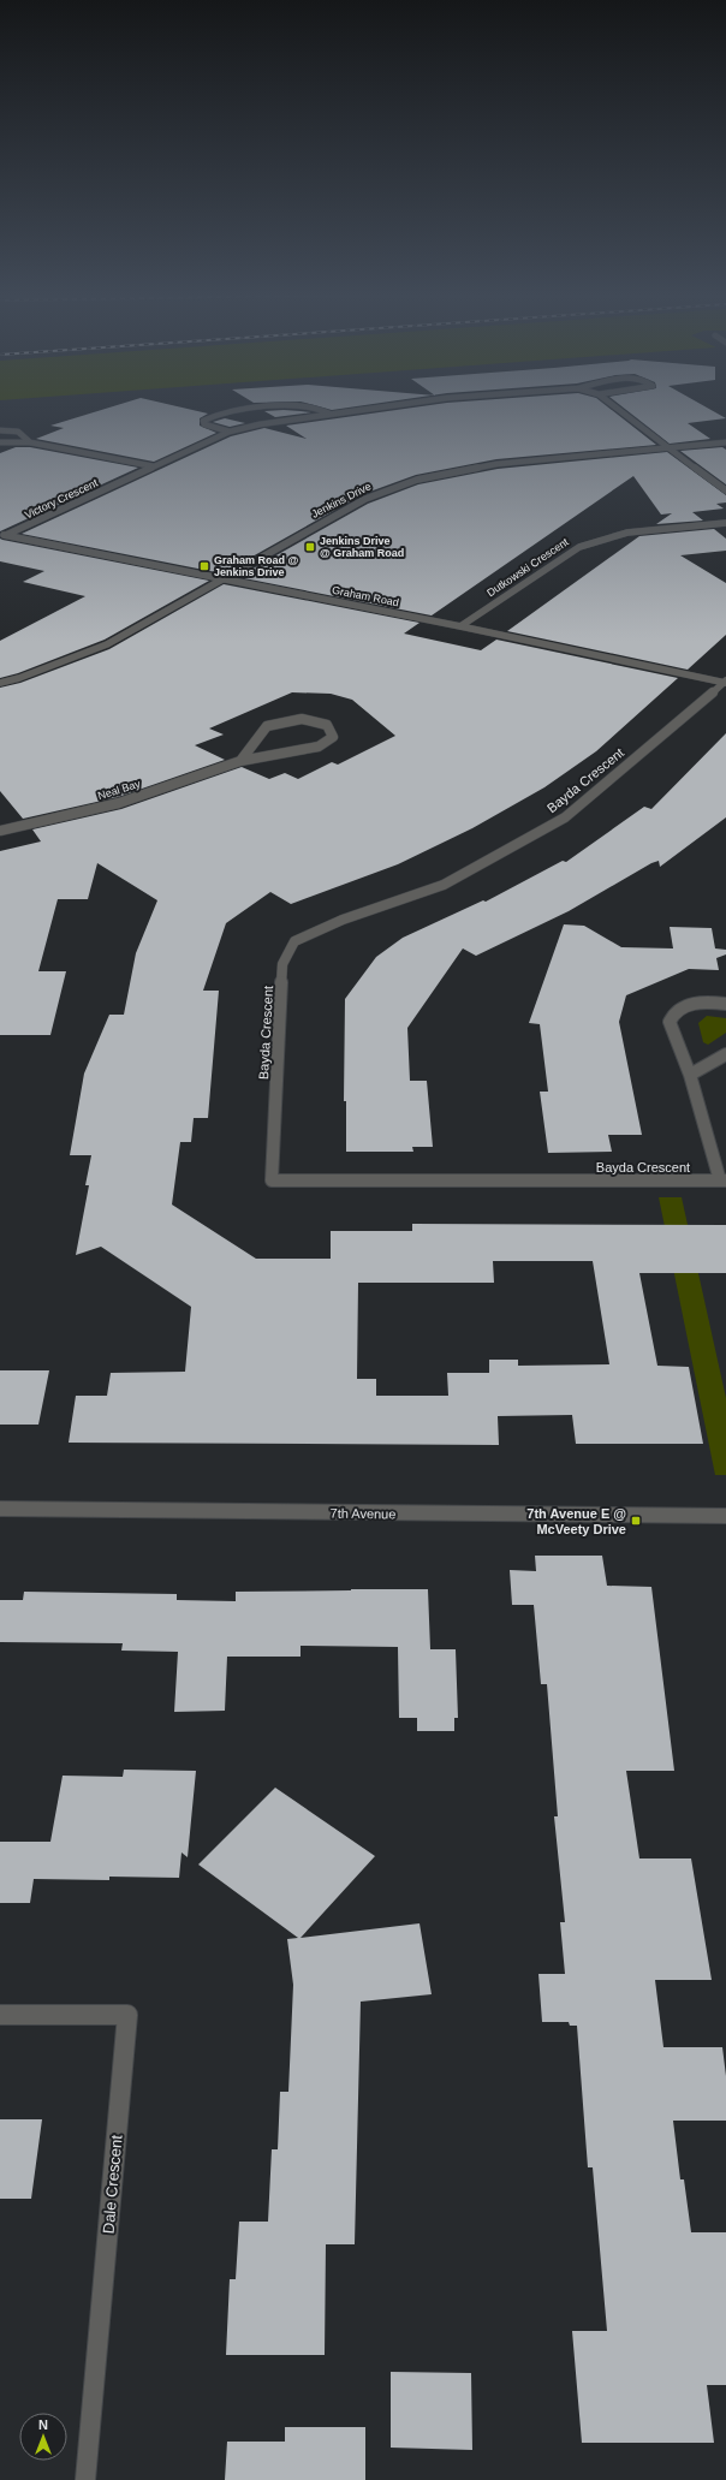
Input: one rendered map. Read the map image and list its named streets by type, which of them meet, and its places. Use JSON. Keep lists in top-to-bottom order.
{
  "streets": {
    "street": [
      "Victory Crescent",
      "Jenkins Drive",
      "Dutkowski Crescent",
      "Graham Road",
      "Bayda Crescent",
      "Neal Bay",
      "7th Avenue",
      "Dale Crescent"
    ]
  },
  "crossings": [
    ["Victory Crescent", "Jenkins Drive"],
    ["Victory Crescent", "Graham Road"],
    ["Jenkins Drive", "Graham Road"],
    ["Dutkowski Crescent", "Graham Road"],
    ["Graham Road", "Bayda Crescent"]
  ],
  "places": {
    "transit": ["Jenkins Drive @ Graham Road", "Graham Road @ Jenkins Drive", "7th Avenue E @ McVeety Drive"]
  },
  "north": "top"
}
